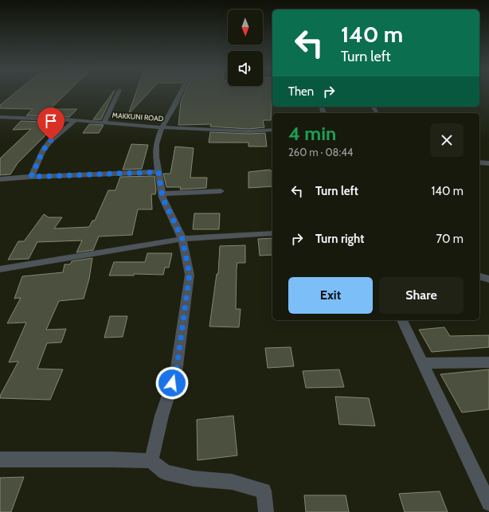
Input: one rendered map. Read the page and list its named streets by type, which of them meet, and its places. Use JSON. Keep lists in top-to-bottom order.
{
  "streets": {
    "street": ["MAKKUNI ROAD"]
  },
  "north": "bottom",
  "page": {
    "turn": ["140 m", "Turn left"],
    "then": "Then",
    "heading": ["4 min", "260 m · 08:44"],
    "list": [
      {
        "name": "Turn left",
        "value": "140 m"
      },
      {
        "name": "Turn right",
        "value": "70 m"
      }
    ],
    "buttons": ["Exit", "Share"]
  }
}
